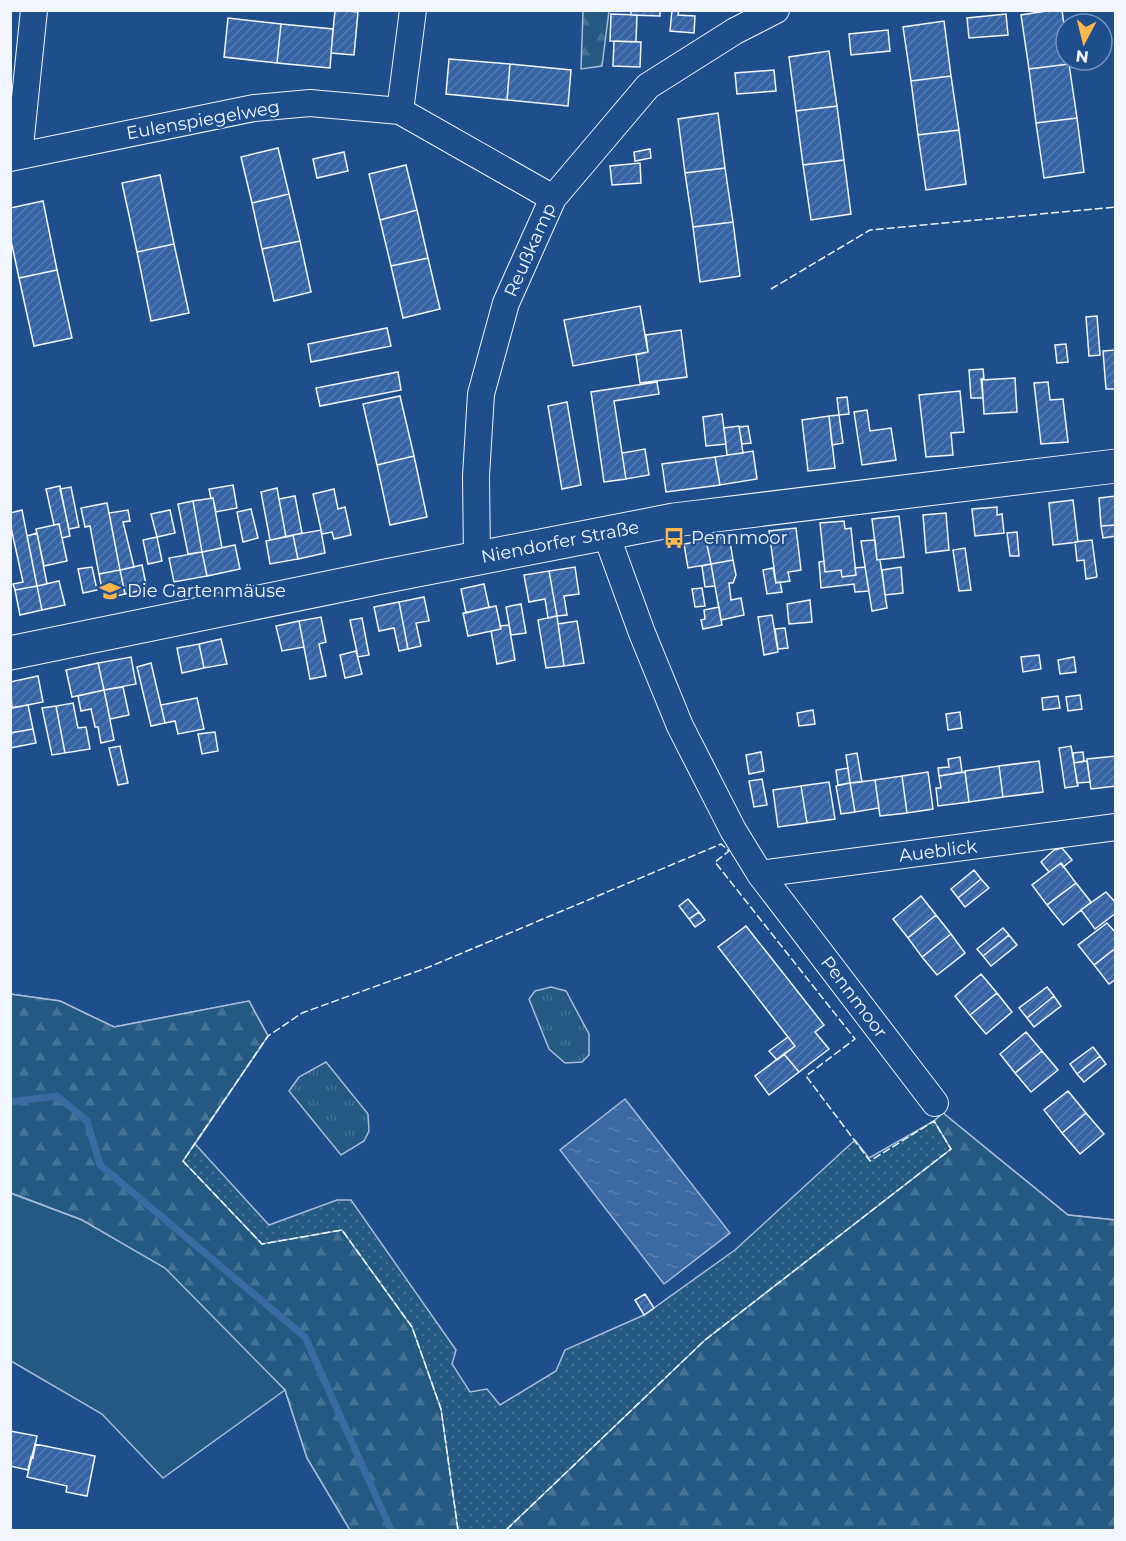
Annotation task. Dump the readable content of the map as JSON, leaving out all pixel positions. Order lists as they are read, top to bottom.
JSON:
{
  "streets": {
    "main road": ["Niendorfer Straße"],
    "street": [
      "Eulenspiegelweg",
      "Reußkamp",
      "Aueblick",
      "Pennmoor"
    ]
  },
  "crossings": [
    ["Eulenspiegelweg", "Reußkamp"],
    ["Reußkamp", "Niendorfer Straße"],
    ["Niendorfer Straße", "Pennmoor"],
    ["Aueblick", "Pennmoor"]
  ],
  "places": {
    "bus stop": ["Pennmoor"],
    "school or university": ["Die Gartenmäuse"]
  },
  "north": "bottom"
}
